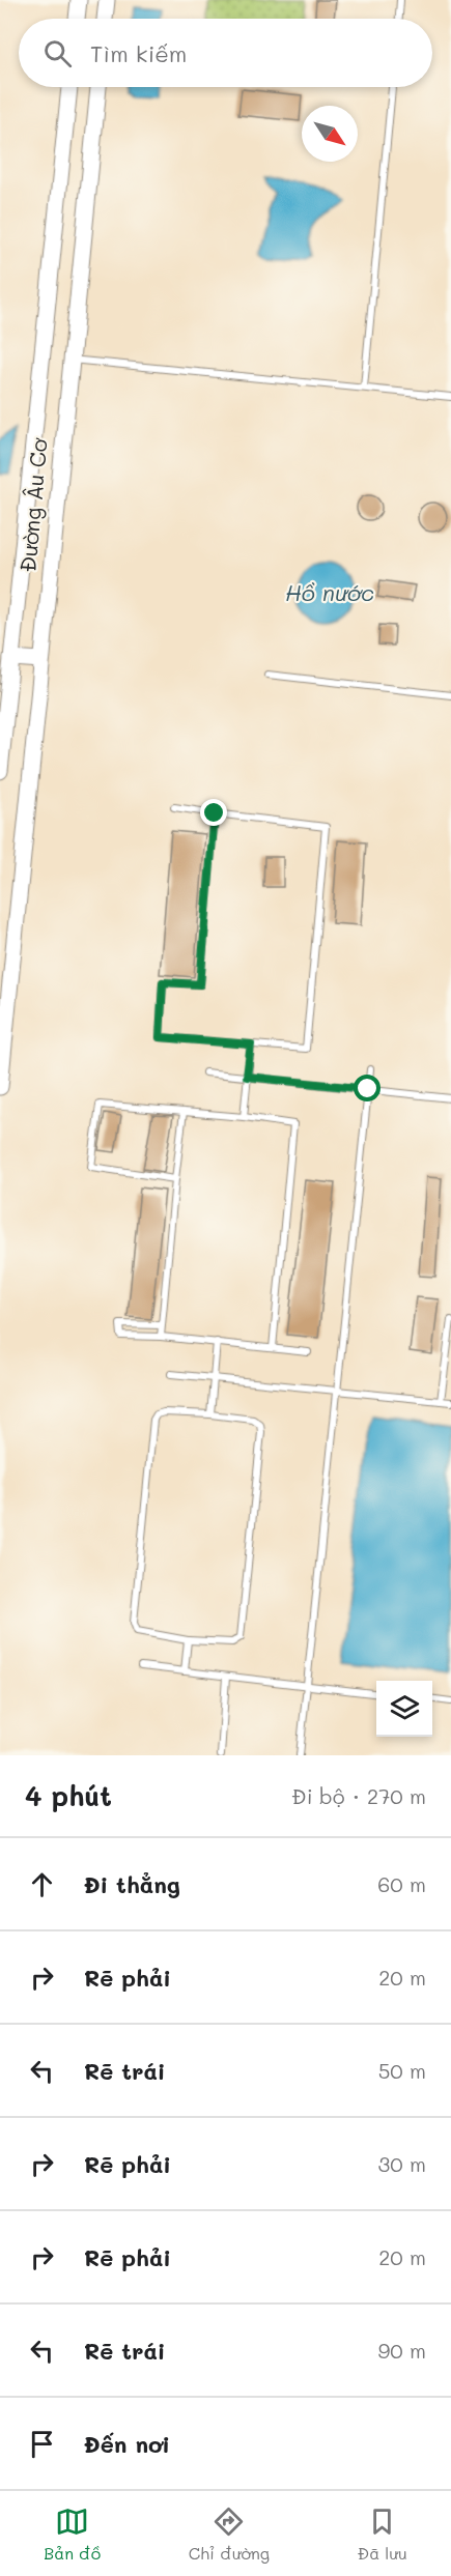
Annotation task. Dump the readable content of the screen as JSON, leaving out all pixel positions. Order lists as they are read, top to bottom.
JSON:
{
  "streets": {
    "street": ["Đường Âu Cơ"]
  },
  "water": ["Hồ nước"],
  "north": "bottom right",
  "page": {
    "search": "Tìm kiếm",
    "heading": ["4 phút", "Đi bộ · 270 m"],
    "list": [
      ["Đi thẳng", "60 m"],
      ["Rẽ phải", "20 m"],
      ["Rẽ trái", "50 m"],
      ["Rẽ phải", "30 m"],
      ["Rẽ phải", "20 m"],
      ["Rẽ trái", "90 m"],
      "Đến nơi"
    ],
    "nav": ["Bản đồ", "Chỉ đường", "Đã lưu"]
  }
}
